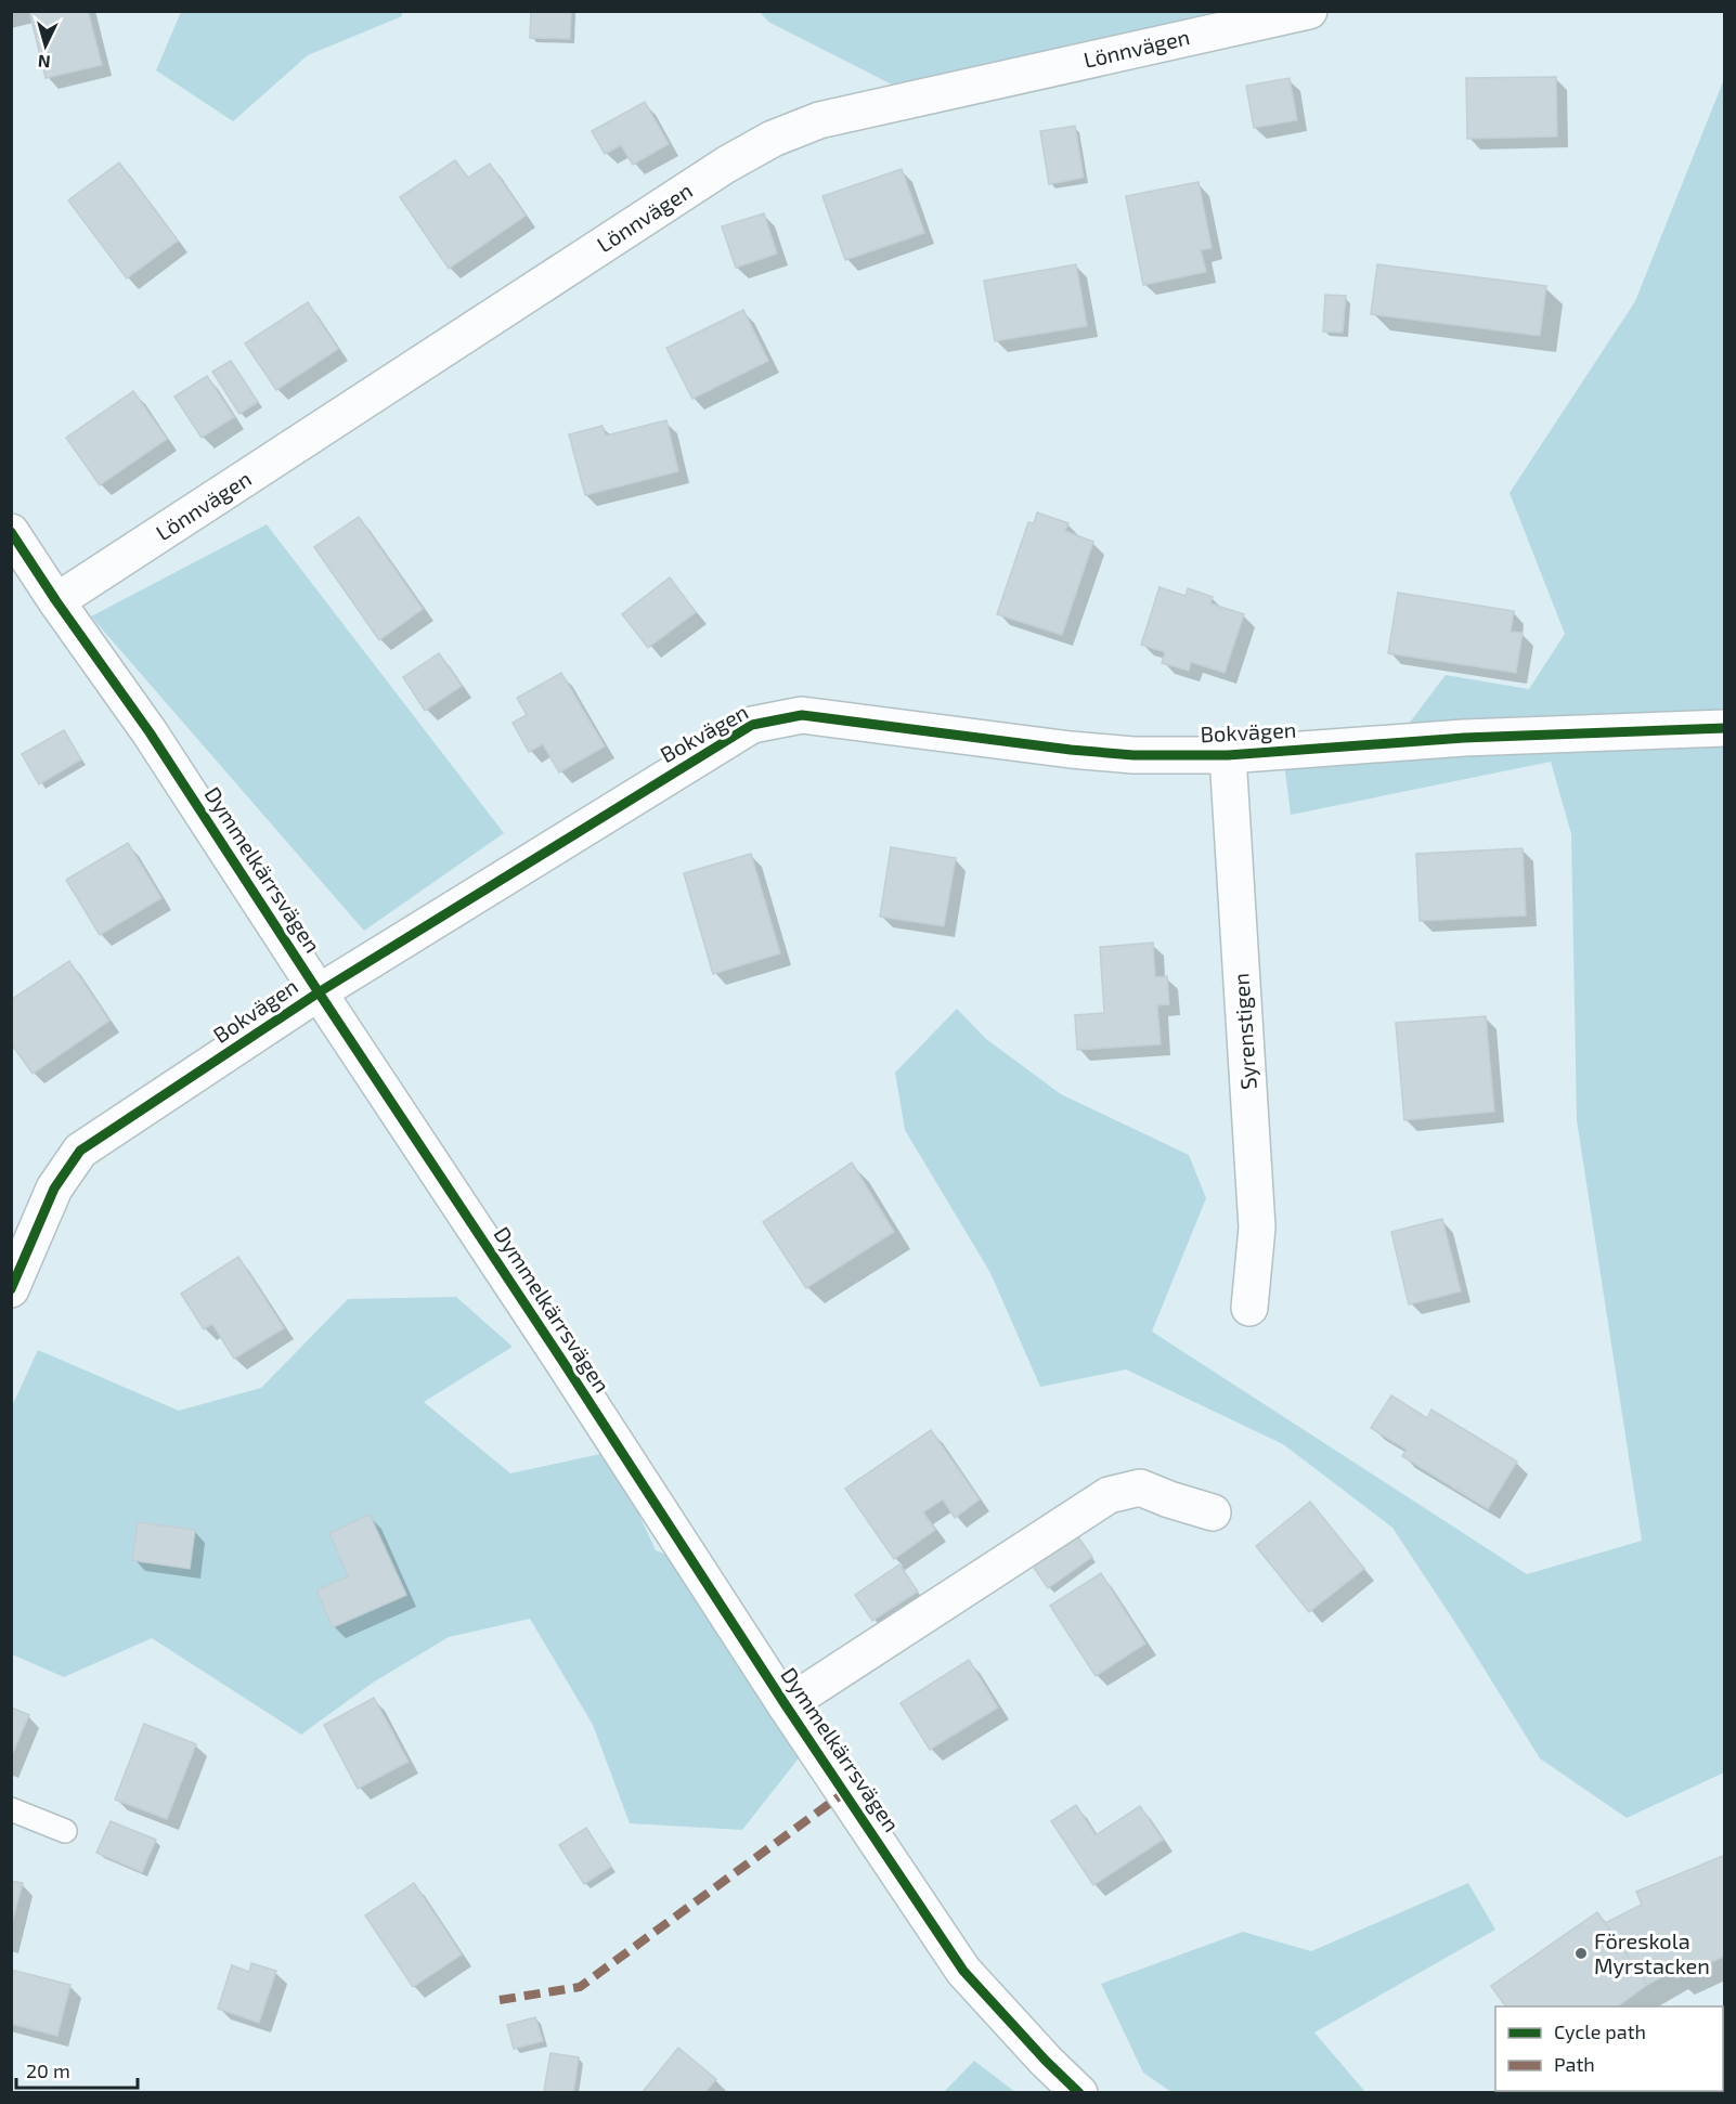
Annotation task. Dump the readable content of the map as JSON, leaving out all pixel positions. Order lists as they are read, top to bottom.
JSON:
{
  "streets": {
    "street": [
      "Lönnvägen",
      "Bokvägen",
      "Dymmelkärrsvägen",
      "Syrenstigen"
    ]
  },
  "crossings": [
    ["Lönnvägen", "Dymmelkärrsvägen"],
    ["Bokvägen", "Dymmelkärrsvägen"],
    ["Bokvägen", "Syrenstigen"]
  ],
  "places": ["Föreskola Myrstacken"],
  "legend": ["Cycle path", "Path"],
  "scale_bar": "20 m",
  "north": "bottom"
}
